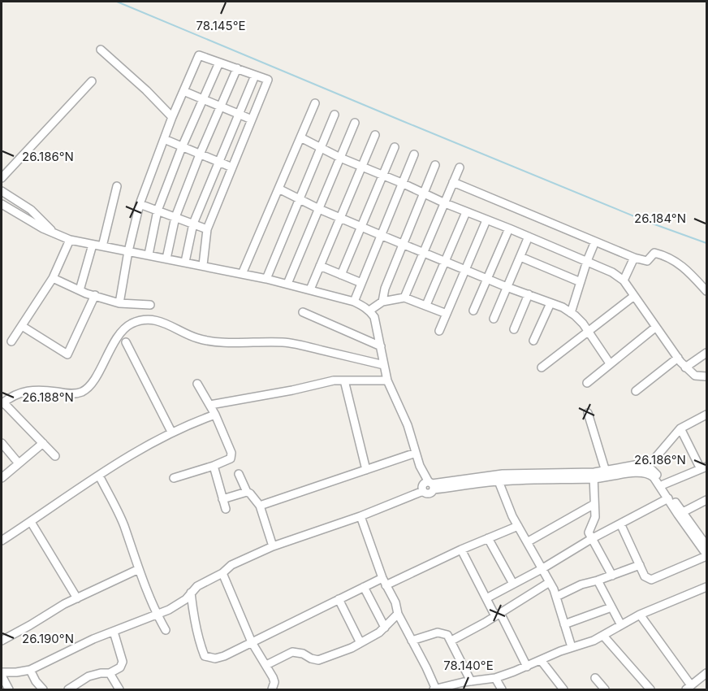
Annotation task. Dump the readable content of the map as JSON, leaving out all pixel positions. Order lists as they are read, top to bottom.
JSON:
{
  "coordinates": [
    "78.145°E",
    "26.186°N",
    "26.184°N",
    "26.188°N",
    "26.190°N",
    "78.140°E"
  ]
}
